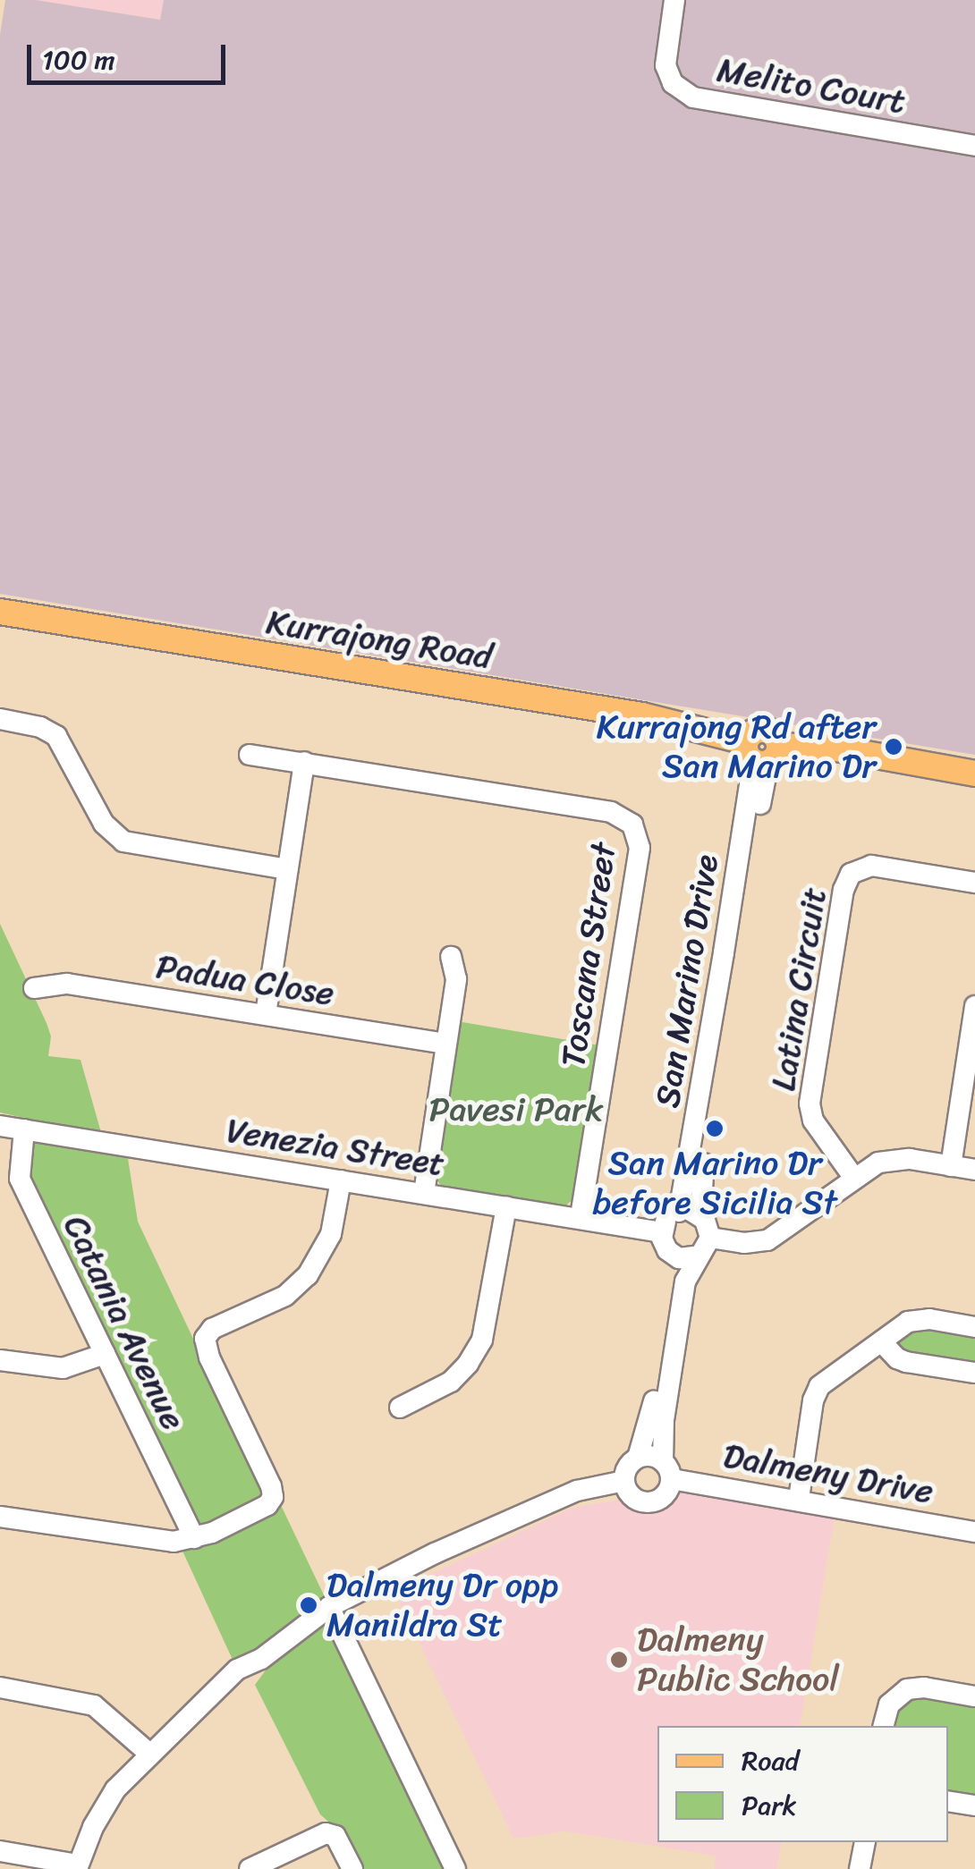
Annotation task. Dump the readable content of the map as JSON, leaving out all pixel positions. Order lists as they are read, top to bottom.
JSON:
{
  "streets": {
    "main road": ["Kurrajong Road"],
    "street": [
      "Melito Court",
      "Toscana Street",
      "Padua Close",
      "San Marino Drive",
      "Latina Circuit",
      "Venezia Street",
      "Catania Avenue",
      "Dalmeny Drive"
    ]
  },
  "crossings": [
    ["Kurrajong Road", "San Marino Drive"],
    ["Toscana Street", "Venezia Street"],
    ["San Marino Drive", "Venezia Street"],
    ["Venezia Street", "Catania Avenue"]
  ],
  "parks": ["Pavesi Park"],
  "places": [
    "Kurrajong Rd after San Marino Dr",
    "San Marino Dr before Sicilia St",
    "Dalmeny Dr opp Manildra St",
    "Dalmeny Public School"
  ],
  "legend": ["Road", "Park"],
  "scale_bar": "100 m"
}
